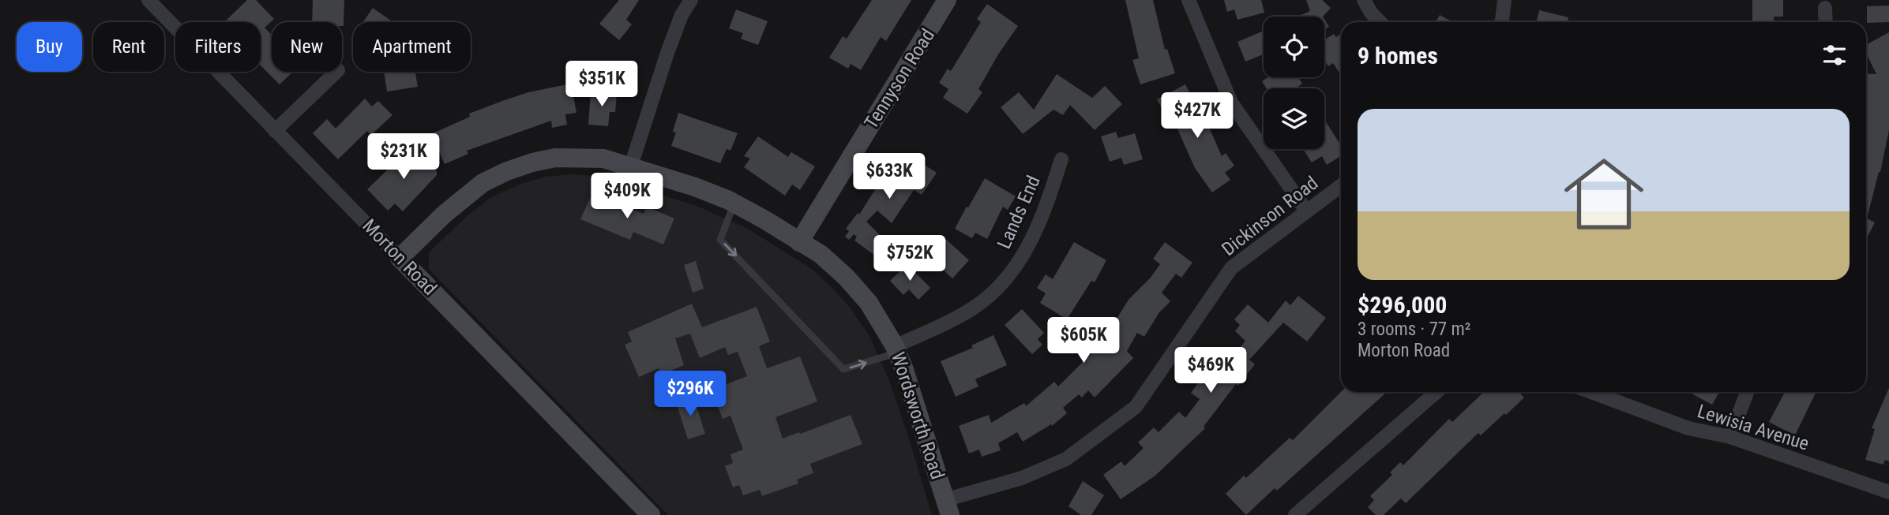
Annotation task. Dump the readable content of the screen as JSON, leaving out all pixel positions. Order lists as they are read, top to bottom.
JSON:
{
  "streets": {
    "street": [
      "Tennyson Road",
      "Lands End",
      "Dickinson Road",
      "Morton Road",
      "Wordsworth Road",
      "Lewisia Avenue"
    ]
  },
  "crossings": [
    ["Tennyson Road", "Wordsworth Road"],
    ["Lands End", "Wordsworth Road"],
    ["Dickinson Road", "Wordsworth Road"],
    ["Morton Road", "Wordsworth Road"]
  ],
  "page": {
    "chip": [
      "Buy",
      "Rent",
      "Filters",
      "New",
      "Apartment"
    ],
    "heading": "9 homes",
    "price": [
      "$351K",
      "$427K",
      "$231K",
      "$633K",
      "$409K",
      "$752K",
      "$605K",
      "$469K",
      "$296K"
    ],
    "list": [
      {
        "name": "$296,000",
        "note": "3 rooms · 77 m² · Morton Road"
      }
    ]
  }
}
